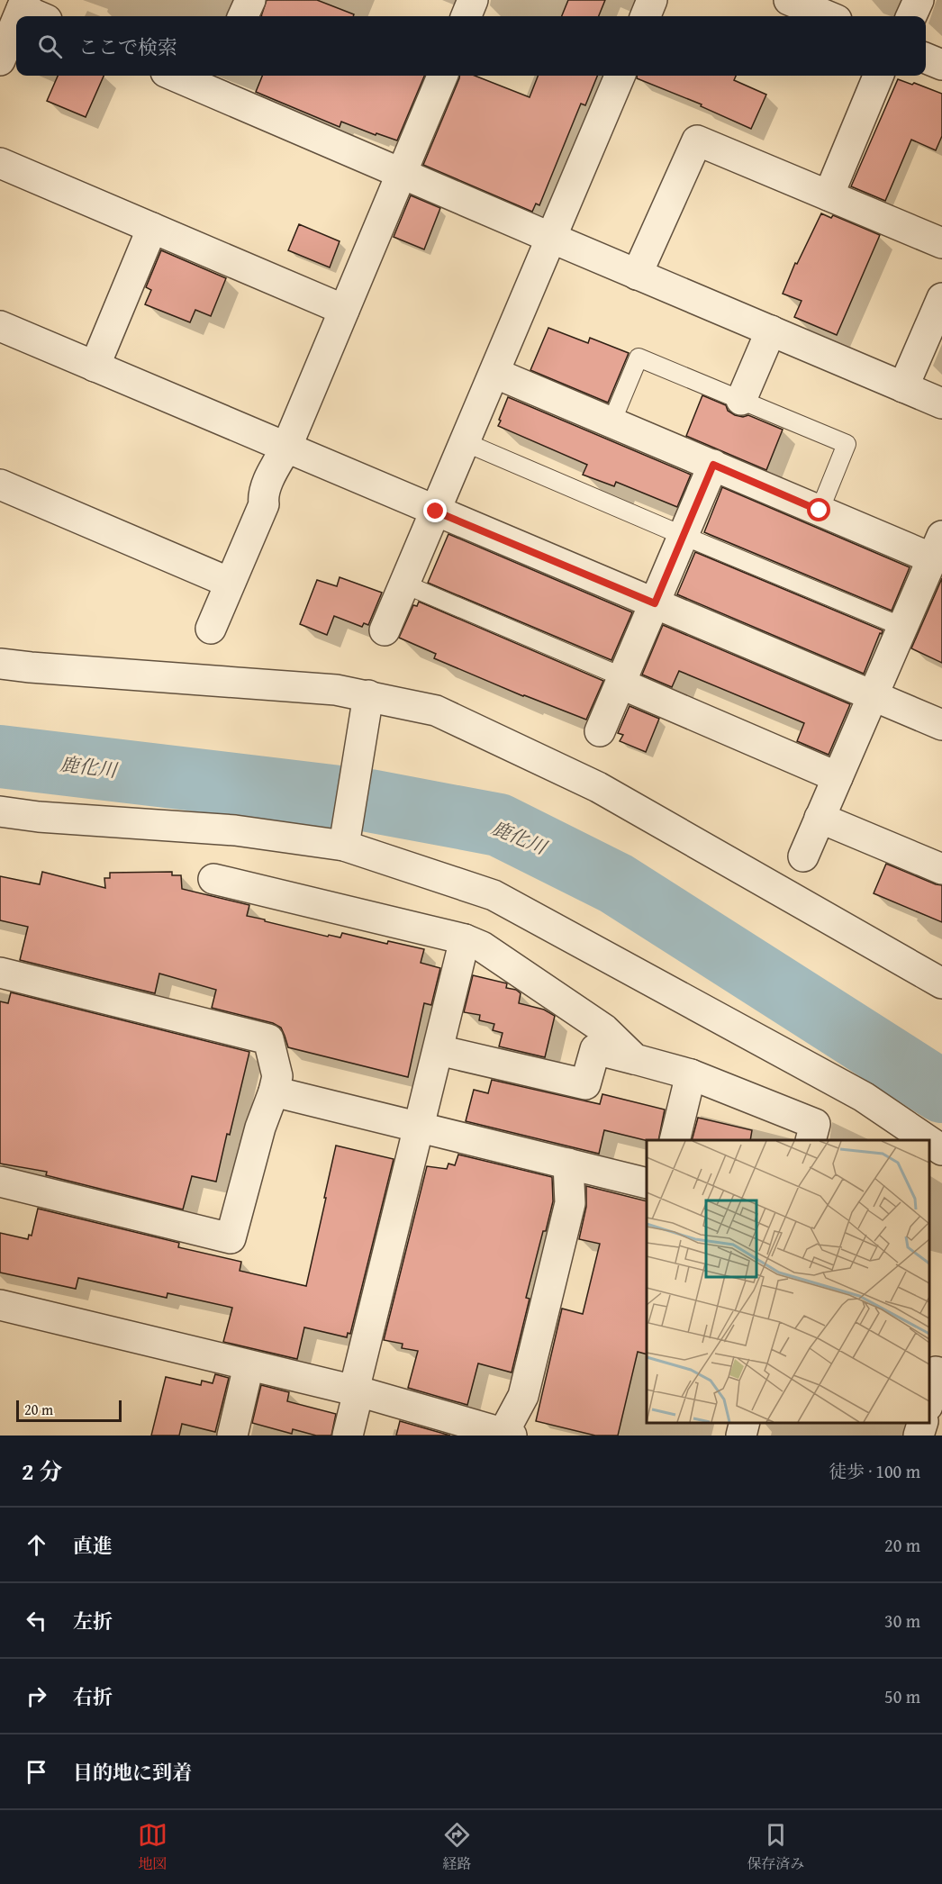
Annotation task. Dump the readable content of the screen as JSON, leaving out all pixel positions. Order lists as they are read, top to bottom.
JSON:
{
  "water": ["鹿化川"],
  "scale_bar": "20 m",
  "page": {
    "search": "ここで検索",
    "scale": "20 m",
    "heading": ["2 分", "徒歩 · 100 m"],
    "list": [
      ["直進", "20 m"],
      ["左折", "30 m"],
      ["右折", "50 m"],
      "目的地に到着"
    ],
    "nav": ["地図", "経路", "保存済み"]
  }
}
